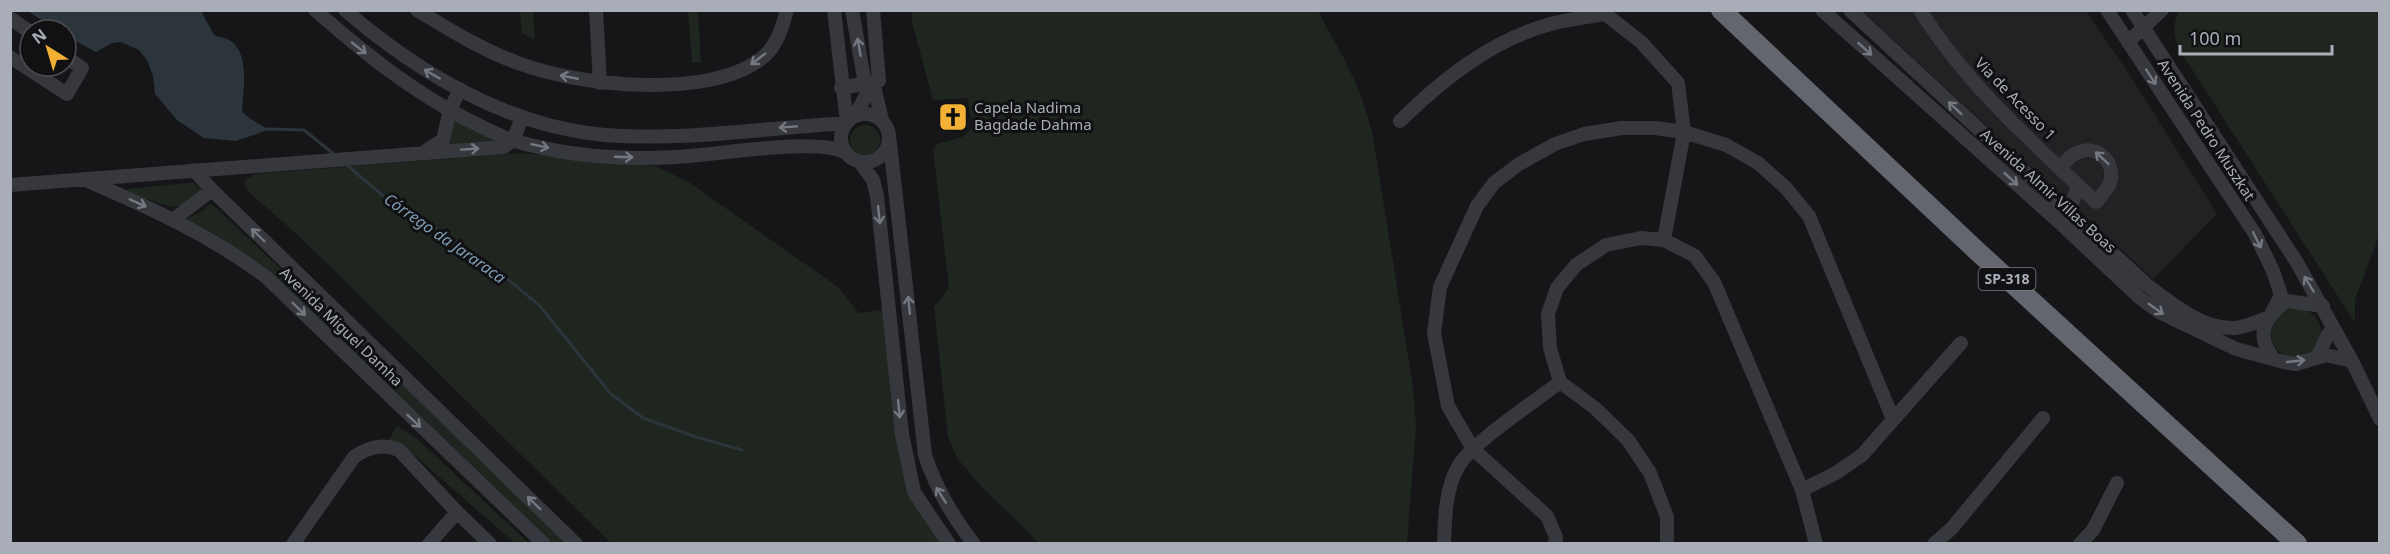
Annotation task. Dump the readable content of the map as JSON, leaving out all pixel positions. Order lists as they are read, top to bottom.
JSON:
{
  "streets": {
    "highway": ["SP-318"],
    "street": [
      "Via de Acesso 1",
      "Avenida Pedro Muszkat",
      "Avenida Almir Villas Boas",
      "Avenida Miguel Damha"
    ]
  },
  "crossings": [
    ["Avenida Pedro Muszkat", "Avenida Almir Villas Boas"]
  ],
  "water": ["Córrego da Jararaca"],
  "places": {
    "church": ["Capela Nadima Bagdade Dahma"]
  },
  "scale_bar": "100 m",
  "north": "top left"
}
